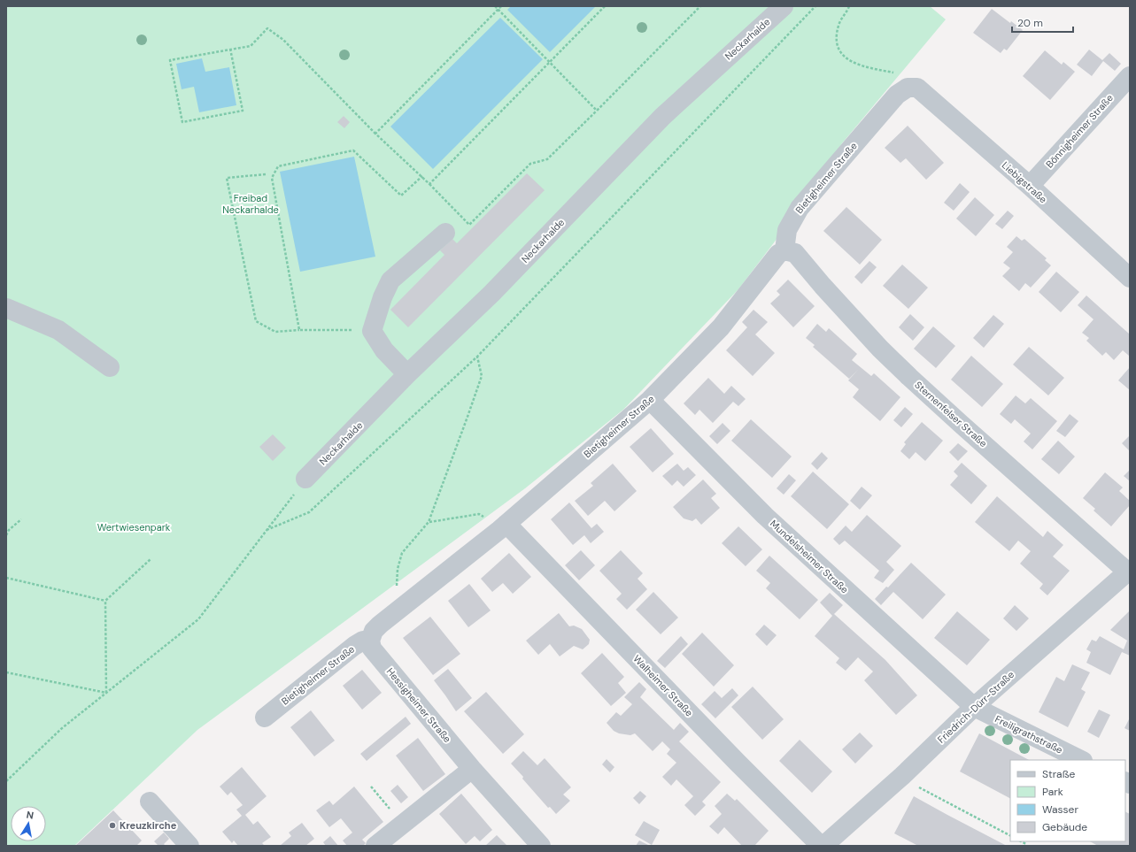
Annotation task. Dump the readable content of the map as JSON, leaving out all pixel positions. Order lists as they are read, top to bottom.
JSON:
{
  "streets": {
    "street": [
      "Neckarhalde",
      "Bönnigheimer Straße",
      "Bietigheimer Straße",
      "Liebigstraße",
      "Sternenfelser Straße",
      "Mundelsheimer Straße",
      "Walheimer Straße",
      "Hessigheimer Straße",
      "Friedrich-Dürr-Straße",
      "Freiligrathstraße"
    ]
  },
  "crossings": [
    ["Bönnigheimer Straße", "Liebigstraße"],
    ["Bietigheimer Straße", "Liebigstraße"],
    ["Bietigheimer Straße", "Sternenfelser Straße"],
    ["Bietigheimer Straße", "Mundelsheimer Straße"],
    ["Bietigheimer Straße", "Walheimer Straße"],
    ["Bietigheimer Straße", "Hessigheimer Straße"],
    ["Sternenfelser Straße", "Friedrich-Dürr-Straße"],
    ["Mundelsheimer Straße", "Friedrich-Dürr-Straße"],
    ["Mundelsheimer Straße", "Freiligrathstraße"],
    ["Walheimer Straße", "Friedrich-Dürr-Straße"],
    ["Friedrich-Dürr-Straße", "Freiligrathstraße"]
  ],
  "parks": ["Freibad Neckarhalde", "Wertwiesenpark"],
  "places": ["Kreuzkirche"],
  "legend": [
    "Straße",
    "Park",
    "Wasser",
    "Gebäude"
  ],
  "scale_bar": "20 m",
  "north": "top"
}
